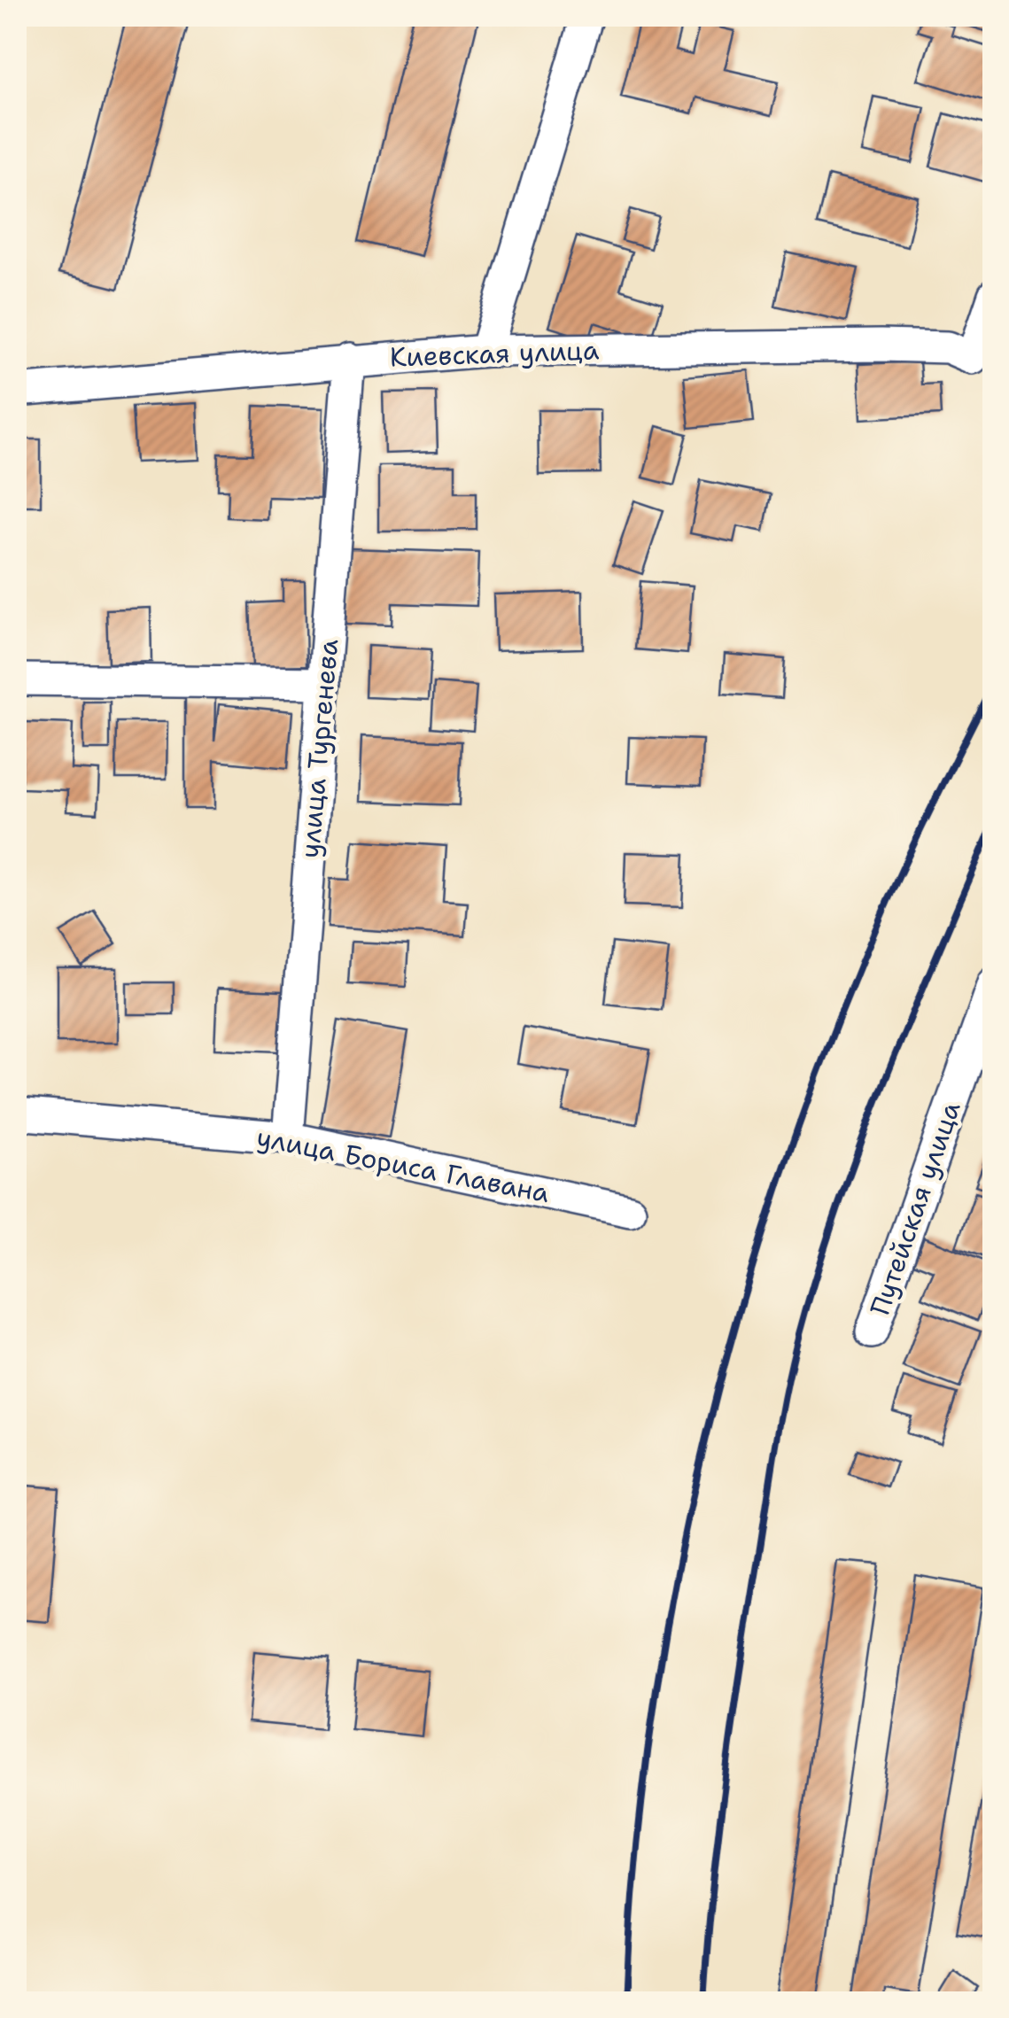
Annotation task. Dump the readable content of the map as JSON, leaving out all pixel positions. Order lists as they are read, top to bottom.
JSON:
{
  "streets": {
    "street": [
      "Киевская улица",
      "улица Тургенева",
      "улица Бориса Главана",
      "Путейская улица"
    ]
  },
  "crossings": [
    ["Киевская улица", "улица Тургенева"],
    ["улица Тургенева", "улица Бориса Главана"]
  ]
}
